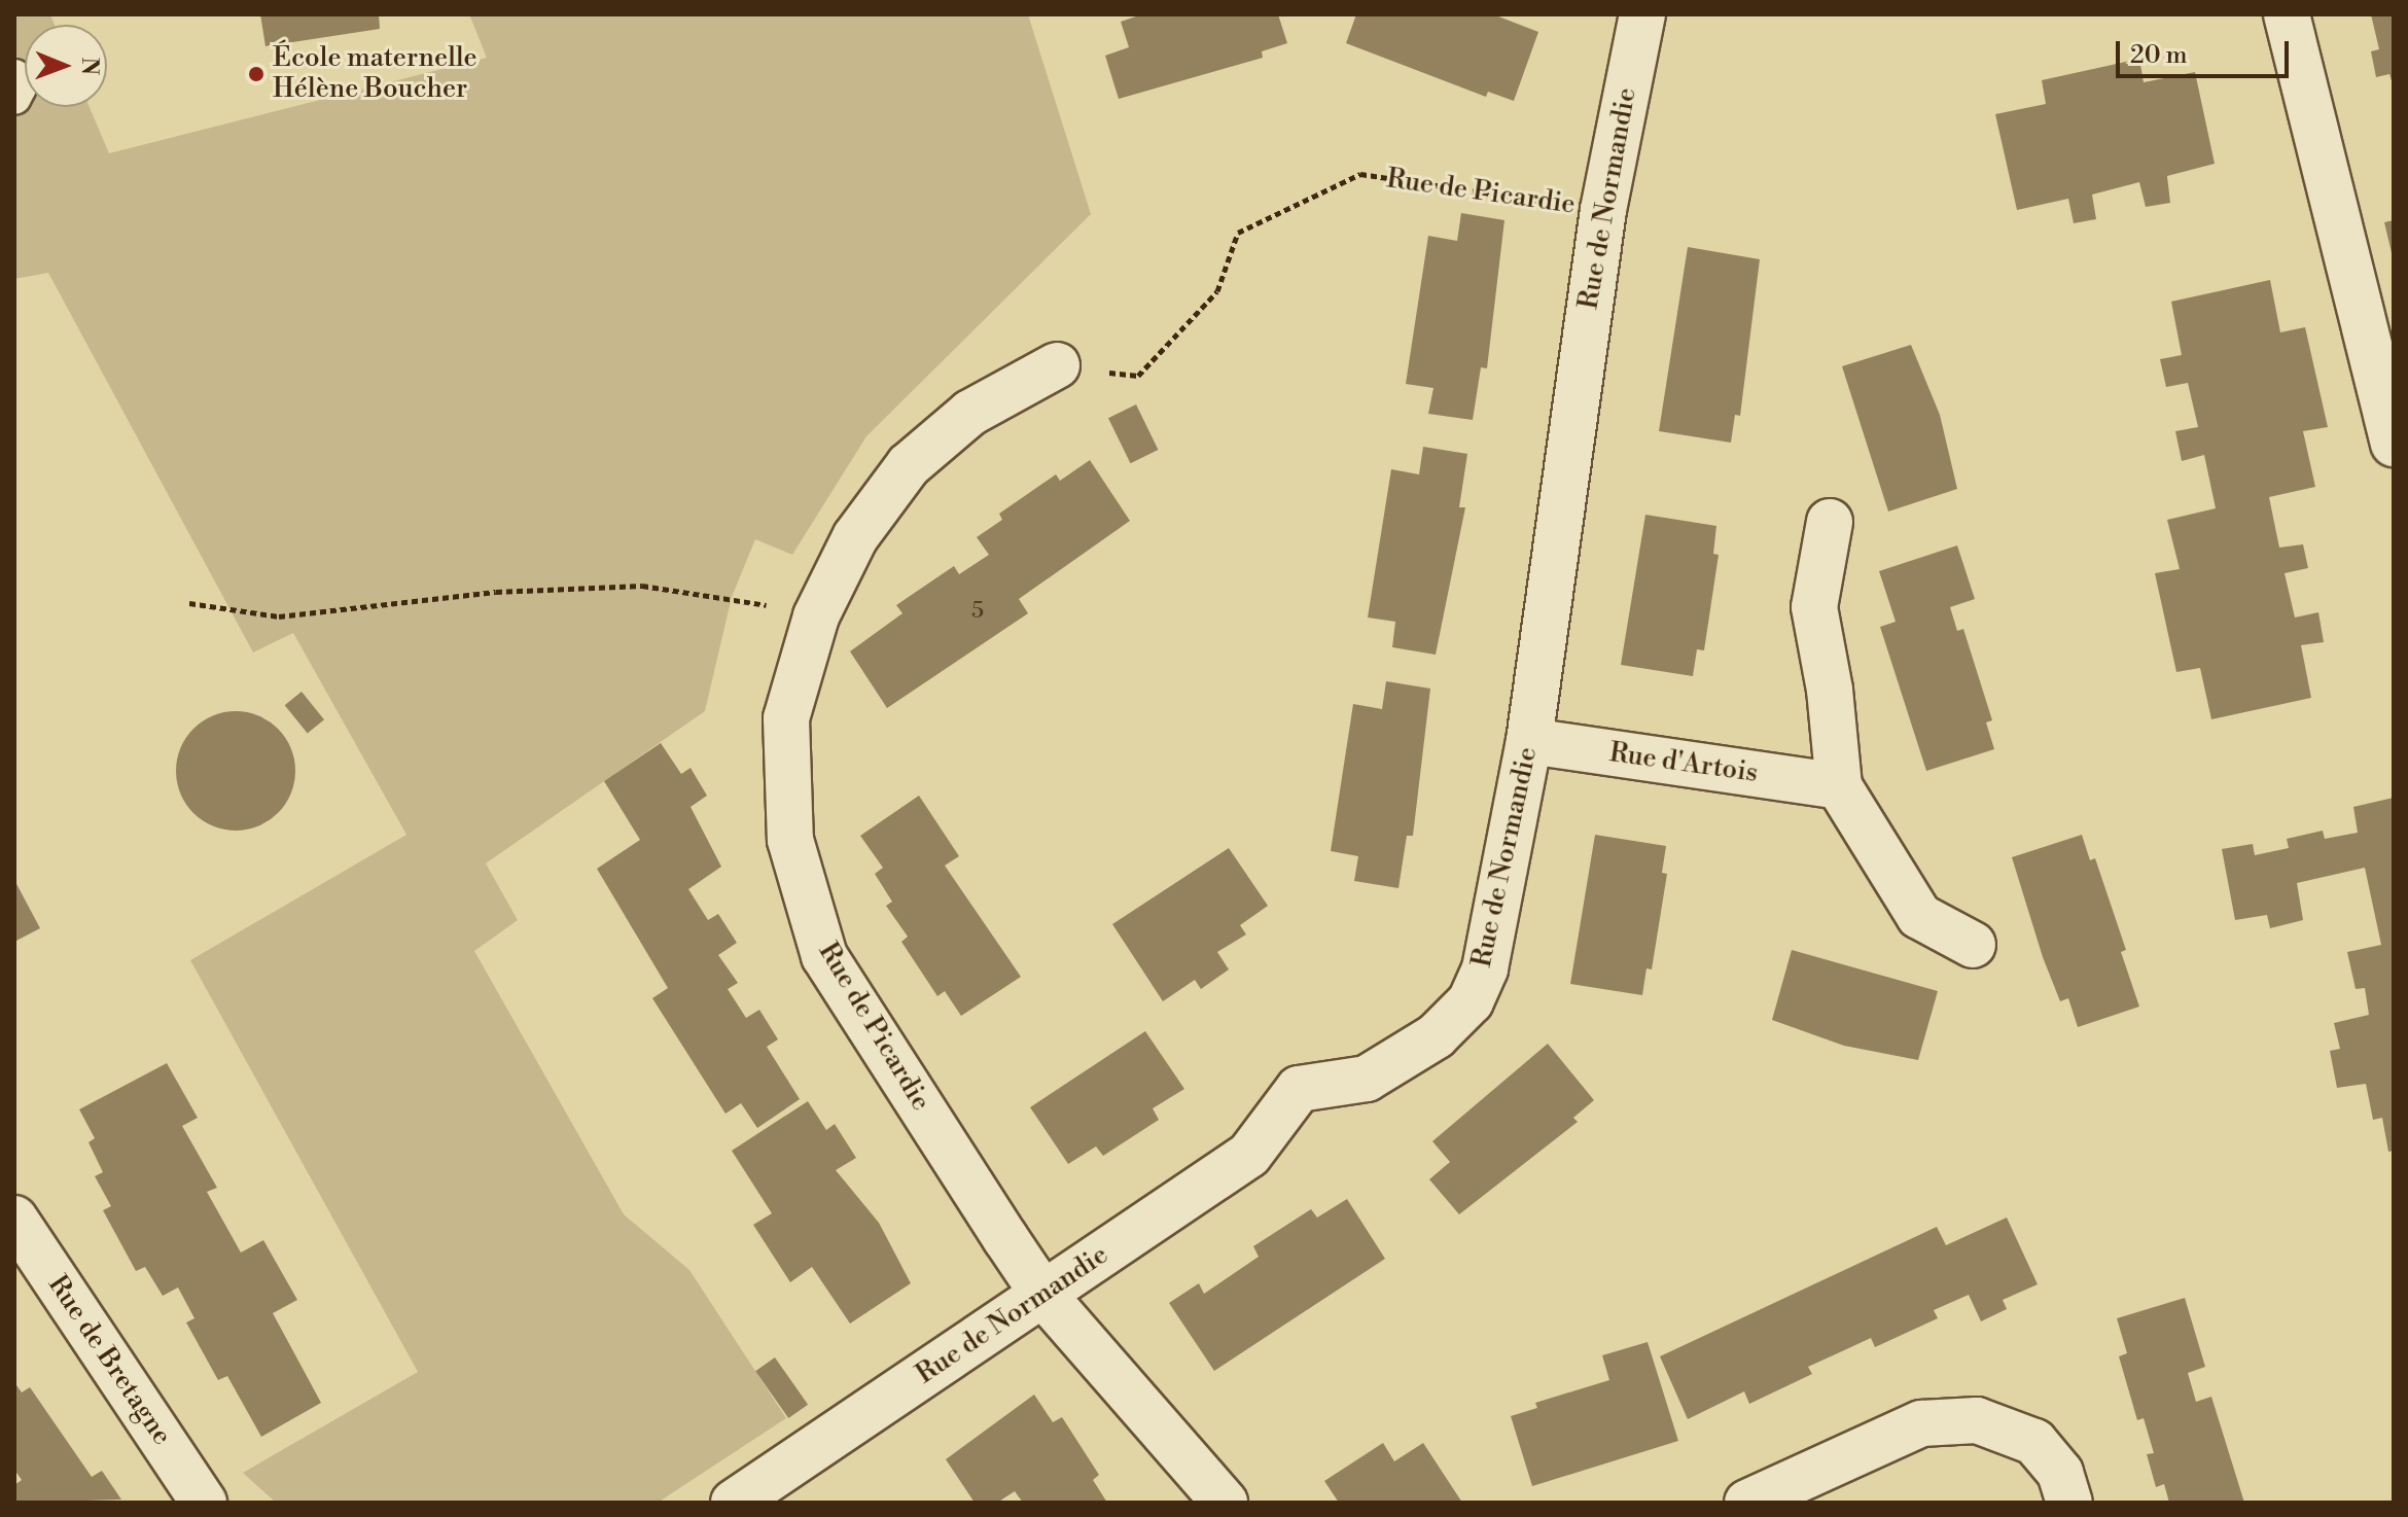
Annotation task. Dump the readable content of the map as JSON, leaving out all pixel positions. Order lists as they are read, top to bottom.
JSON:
{
  "streets": {
    "street": [
      "Rue de Picardie",
      "Rue de Normandie",
      "Rue d'Artois",
      "Rue de Bretagne"
    ]
  },
  "crossings": [
    ["Rue de Picardie", "Rue de Normandie"],
    ["Rue de Normandie", "Rue d'Artois"]
  ],
  "places": ["École maternelle Hélène Boucher"],
  "house_numbers": ["5"],
  "scale_bar": "20 m",
  "north": "right"
}
